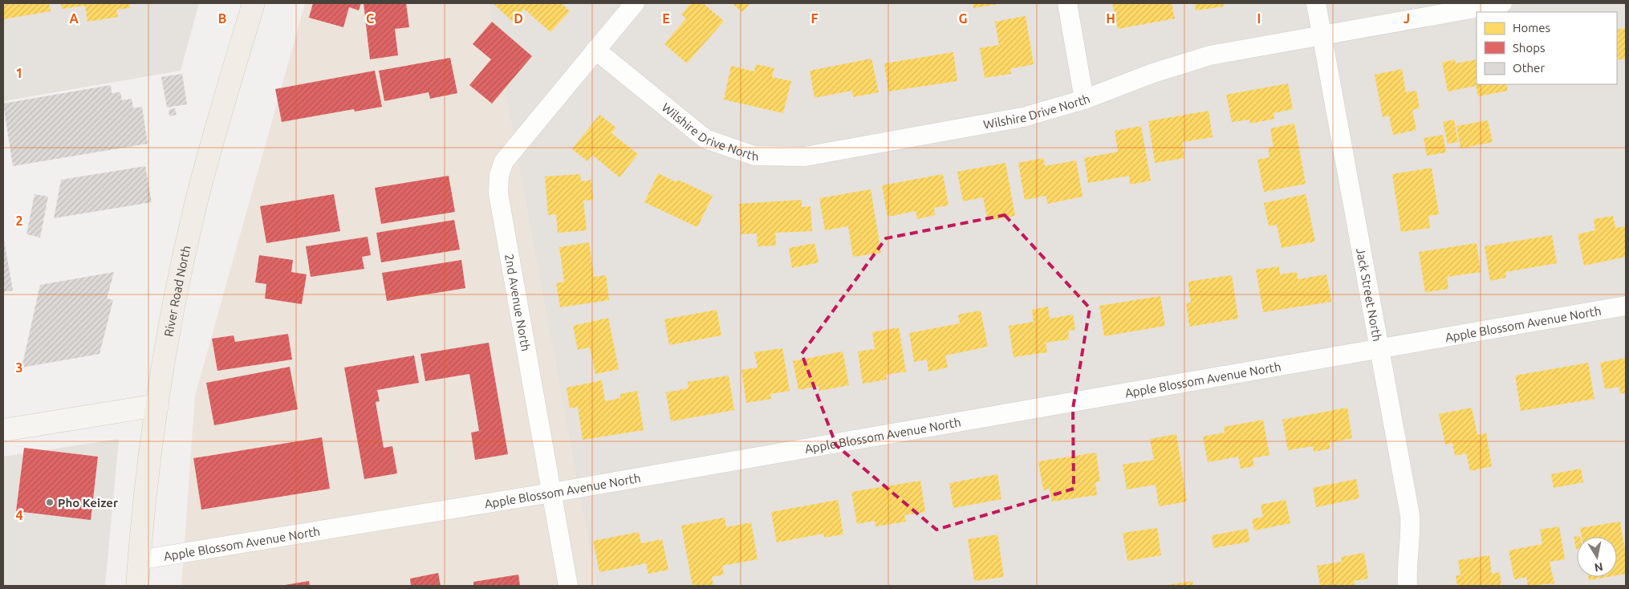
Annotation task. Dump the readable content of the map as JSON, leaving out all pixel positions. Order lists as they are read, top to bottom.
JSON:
{
  "streets": {
    "main road": ["River Road North"],
    "street": [
      "Wilshire Drive North",
      "Jack Street North",
      "2nd Avenue North",
      "Apple Blossom Avenue North"
    ]
  },
  "crossings": [
    ["Wilshire Drive North", "Jack Street North"],
    ["Wilshire Drive North", "2nd Avenue North"],
    ["River Road North", "Apple Blossom Avenue North"],
    ["Jack Street North", "Apple Blossom Avenue North"],
    ["2nd Avenue North", "Apple Blossom Avenue North"]
  ],
  "places": ["Pho Keizer"],
  "legend": ["Homes", "Shops", "Other"],
  "north": "bottom",
  "grid": {
    "columns": [
      "A",
      "B",
      "C",
      "D",
      "E",
      "F",
      "G",
      "H",
      "I",
      "J"
    ],
    "rows": [
      "1",
      "2",
      "3",
      "4"
    ]
  }
}
